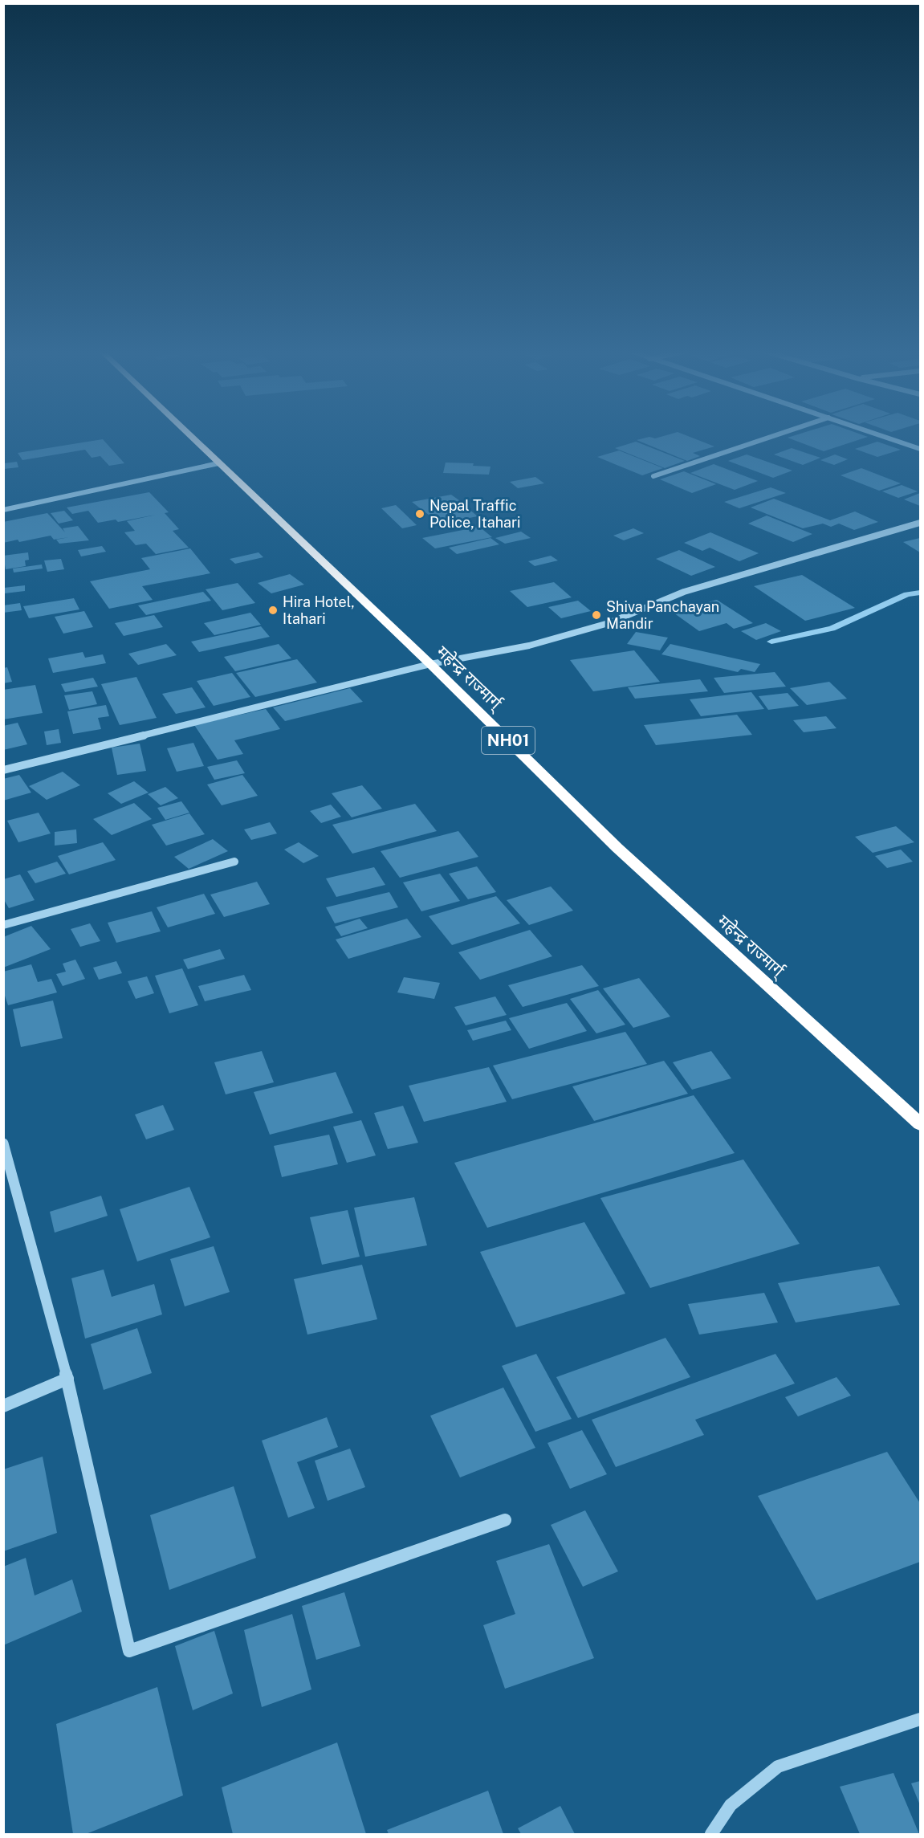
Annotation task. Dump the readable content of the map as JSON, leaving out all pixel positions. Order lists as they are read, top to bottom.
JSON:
{
  "streets": {
    "highway": ["महेन्द्र राज्मार्ग्", "NH01"]
  },
  "places": ["Nepal Traffic Police, Itahari", "Hira Hotel, Itahari", "Shiva Panchayan Mandir"]
}
